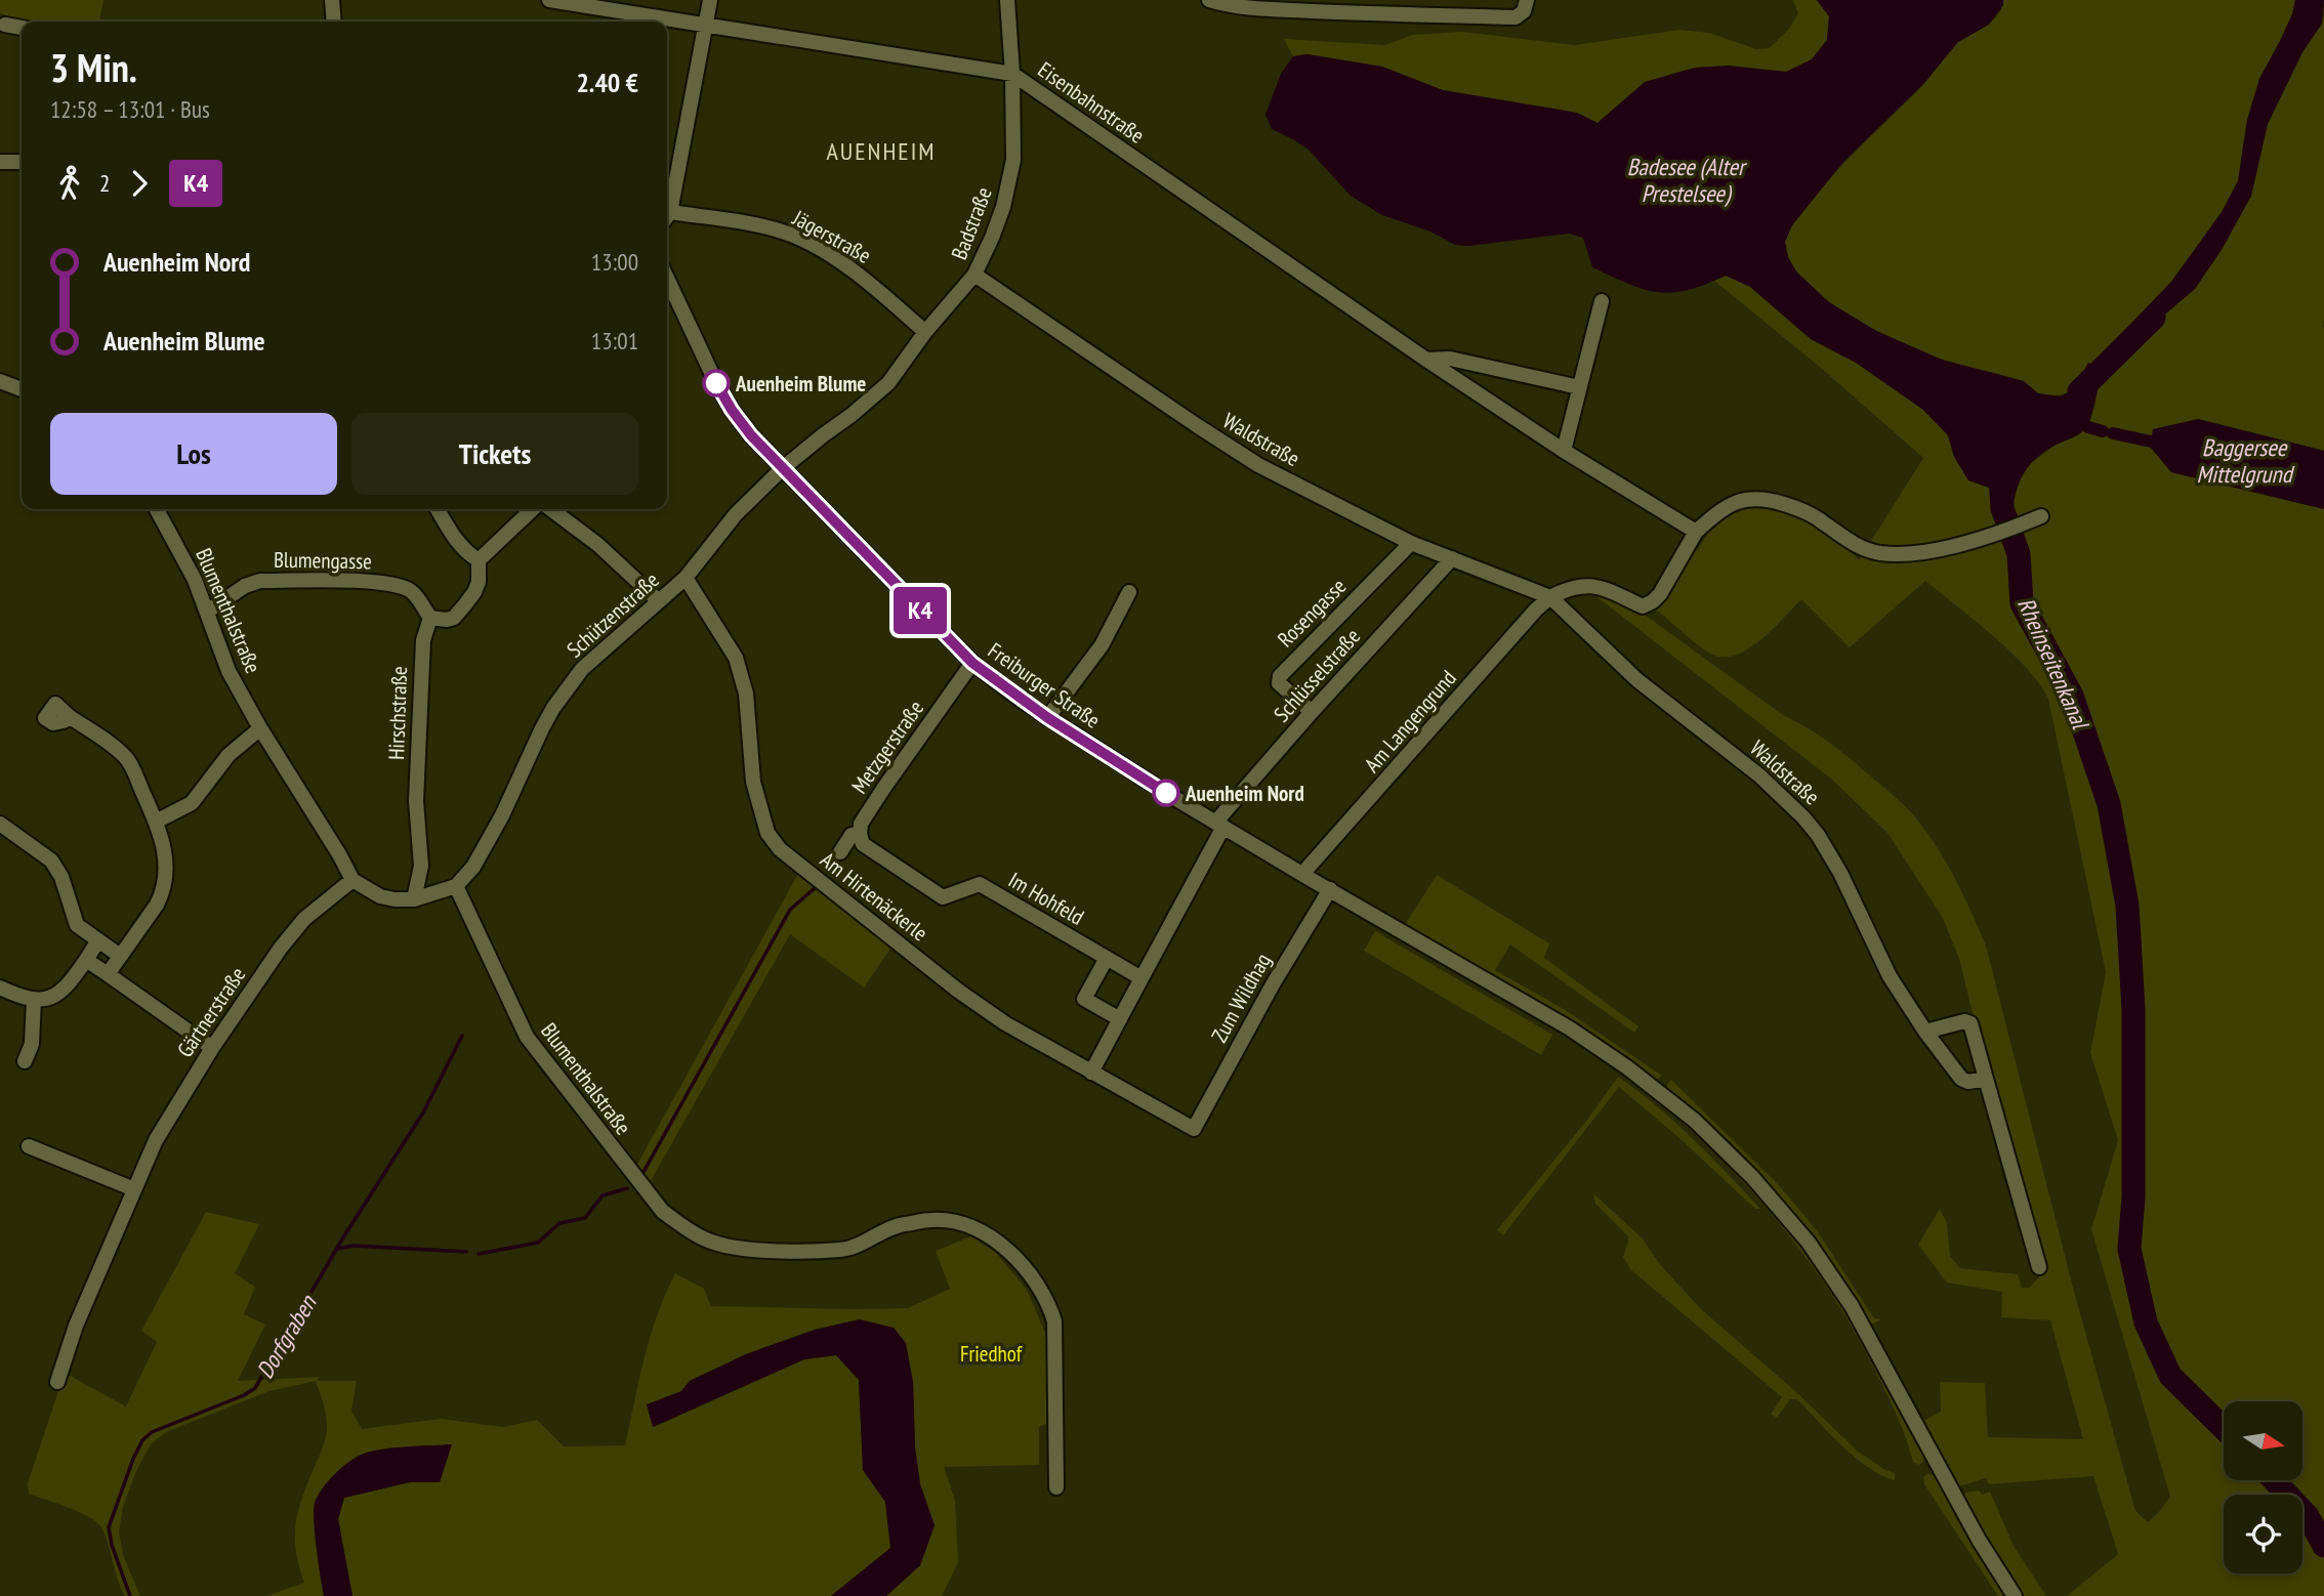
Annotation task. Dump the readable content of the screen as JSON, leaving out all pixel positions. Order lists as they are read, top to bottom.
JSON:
{
  "streets": {
    "street": [
      "Eisenbahnstraße",
      "Badstraße",
      "Jägerstraße",
      "Waldstraße",
      "Blumengasse",
      "Blumenthalstraße",
      "Rosengasse",
      "Schützenstraße",
      "Schlüsselstraße",
      "Freiburger Straße",
      "Hirschstraße",
      "Am Langengrund",
      "Metzgerstraße",
      "Am Hirtenäckerle",
      "Im Hohfeld",
      "Zum Wildhag",
      "Gärtnerstraße"
    ]
  },
  "crossings": [
    ["Eisenbahnstraße", "Badstraße"],
    ["Badstraße", "Jägerstraße"],
    ["Badstraße", "Waldstraße"],
    ["Badstraße", "Schützenstraße"],
    ["Badstraße", "Freiburger Straße"],
    ["Waldstraße", "Rosengasse"],
    ["Waldstraße", "Schlüsselstraße"],
    ["Waldstraße", "Am Langengrund"],
    ["Blumengasse", "Blumenthalstraße"],
    ["Blumengasse", "Hirschstraße"],
    ["Blumenthalstraße", "Schützenstraße"],
    ["Blumenthalstraße", "Gärtnerstraße"],
    ["Rosengasse", "Schlüsselstraße"],
    ["Schützenstraße", "Freiburger Straße"],
    ["Schützenstraße", "Am Hirtenäckerle"],
    ["Schlüsselstraße", "Freiburger Straße"],
    ["Freiburger Straße", "Am Langengrund"],
    ["Freiburger Straße", "Metzgerstraße"],
    ["Freiburger Straße", "Zum Wildhag"],
    ["Metzgerstraße", "Im Hohfeld"],
    ["Am Hirtenäckerle", "Zum Wildhag"]
  ],
  "districts": ["AUENHEIM"],
  "water": [
    "Badesee (Alter Prestelsee)",
    "Baggersee Mittelgrund",
    "Rheinseitenkanal",
    "Dorfgraben"
  ],
  "parks": ["Friedhof"],
  "places": ["Auenheim Blume", "Auenheim Nord"],
  "lines": ["bus line K4"],
  "north": "right",
  "page": {
    "on_map": "K4",
    "heading": ["3 Min.", "12:58 – 13:01 · Bus", "2.40 €"],
    "legs": ["2", "K4"],
    "list": [
      {
        "name": "Auenheim Nord",
        "value": "13:00"
      },
      {
        "name": "Auenheim Blume",
        "value": "13:01"
      }
    ],
    "buttons": ["Los", "Tickets"]
  }
}
